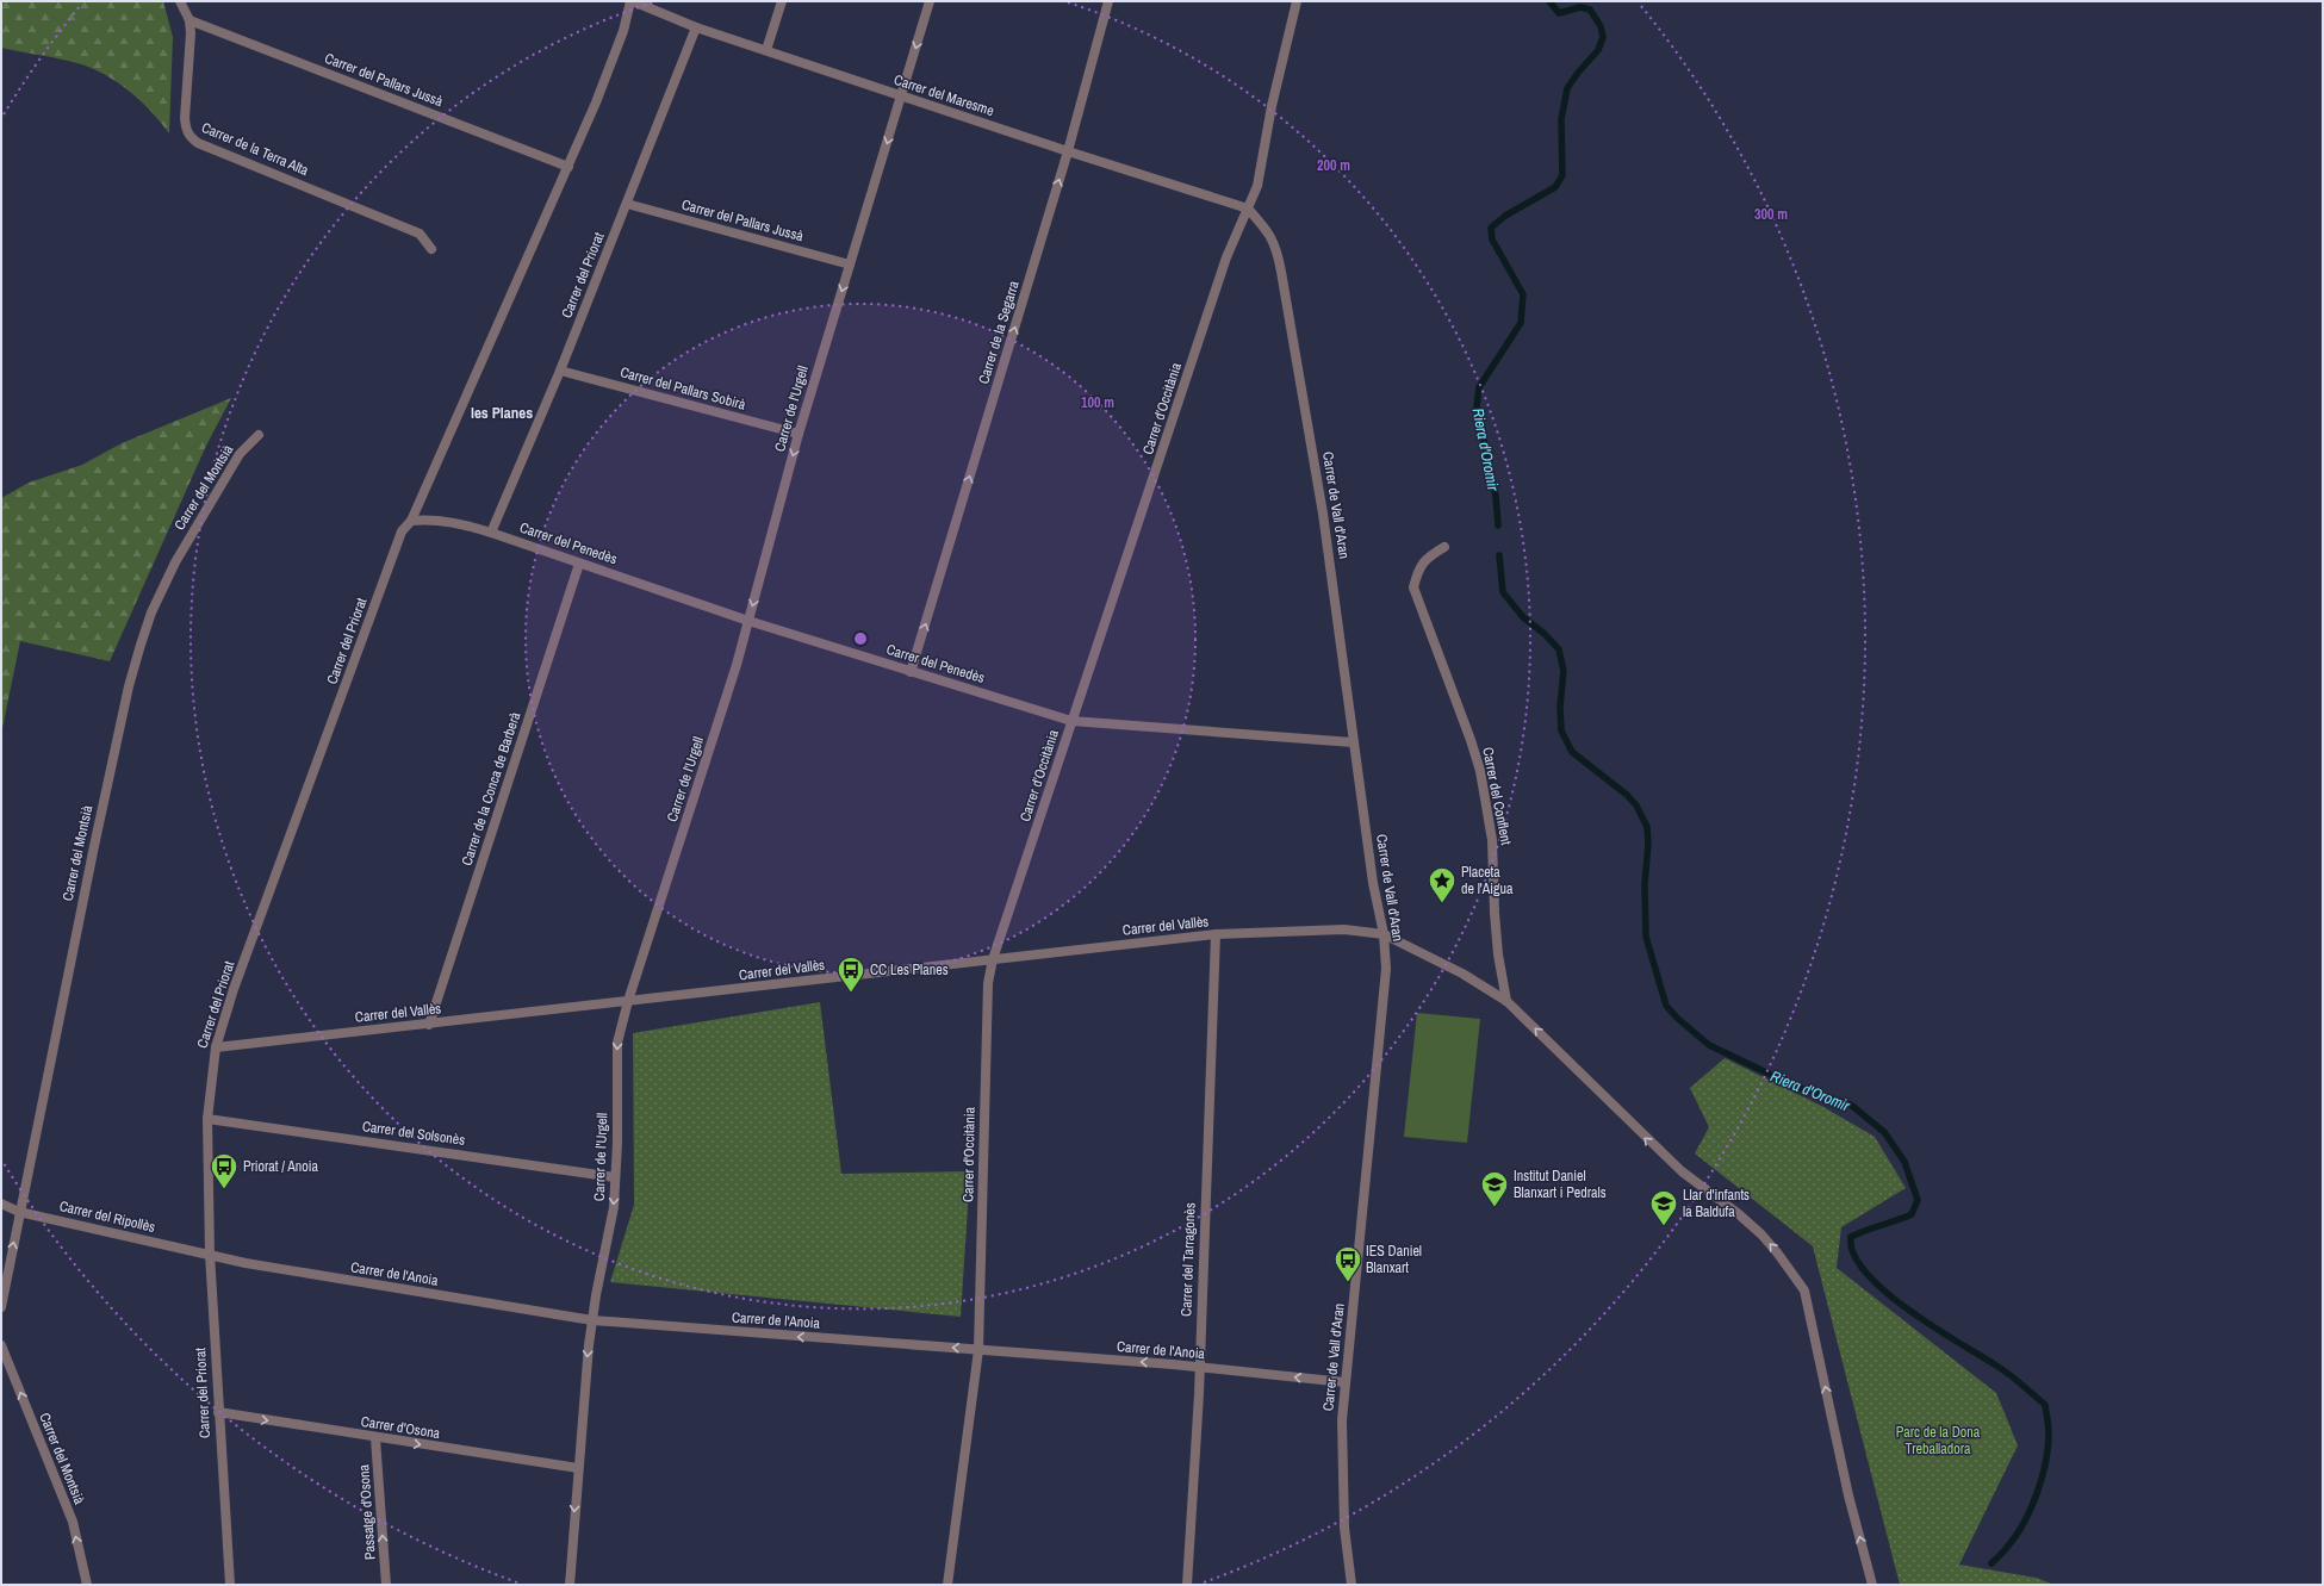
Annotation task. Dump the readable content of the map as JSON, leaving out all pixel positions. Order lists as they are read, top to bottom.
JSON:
{
  "streets": {
    "street": [
      "Carrer del Pallars Jussà",
      "Carrer del Maresme",
      "Carrer de la Terra Alta",
      "Carrer del Priorat",
      "Carrer de la Segarra",
      "Carrer del Pallars Sobirà",
      "Carrer de l'Urgell",
      "Carrer d'Occitània",
      "Carrer del Montsià",
      "Carrer de Vall d'Aran",
      "Carrer del Penedès",
      "Carrer de la Conca de Barberà",
      "Carrer del Conflent",
      "Carrer del Vallès",
      "Carrer del Solsonès",
      "Carrer del Ripollès",
      "Carrer del Tarragonès",
      "Carrer de l'Anoia",
      "Carrer d'Osona",
      "Passatge d'Osona"
    ]
  },
  "crossings": [
    ["Carrer del Pallars Jussà", "Carrer de la Terra Alta"],
    ["Carrer del Pallars Jussà", "Carrer del Priorat"],
    ["Carrer del Pallars Jussà", "Carrer de l'Urgell"],
    ["Carrer del Maresme", "Carrer del Priorat"],
    ["Carrer del Maresme", "Carrer de la Segarra"],
    ["Carrer del Maresme", "Carrer de l'Urgell"],
    ["Carrer del Maresme", "Carrer d'Occitània"],
    ["Carrer del Maresme", "Carrer de Vall d'Aran"],
    ["Carrer del Priorat", "Carrer del Pallars Sobirà"],
    ["Carrer del Priorat", "Carrer del Penedès"],
    ["Carrer del Priorat", "Carrer del Vallès"],
    ["Carrer del Priorat", "Carrer del Solsonès"],
    ["Carrer del Priorat", "Carrer del Ripollès"],
    ["Carrer del Priorat", "Carrer de l'Anoia"],
    ["Carrer del Priorat", "Carrer d'Osona"],
    ["Carrer de la Segarra", "Carrer del Penedès"],
    ["Carrer del Pallars Sobirà", "Carrer de l'Urgell"],
    ["Carrer de l'Urgell", "Carrer del Penedès"],
    ["Carrer de l'Urgell", "Carrer del Vallès"],
    ["Carrer de l'Urgell", "Carrer del Solsonès"],
    ["Carrer de l'Urgell", "Carrer de l'Anoia"],
    ["Carrer de l'Urgell", "Carrer d'Osona"],
    ["Carrer d'Occitània", "Carrer de Vall d'Aran"],
    ["Carrer d'Occitània", "Carrer del Penedès"],
    ["Carrer d'Occitània", "Carrer del Vallès"],
    ["Carrer d'Occitània", "Carrer de l'Anoia"],
    ["Carrer del Montsià", "Carrer del Ripollès"],
    ["Carrer de Vall d'Aran", "Carrer del Penedès"],
    ["Carrer de Vall d'Aran", "Carrer del Vallès"],
    ["Carrer de Vall d'Aran", "Carrer de l'Anoia"],
    ["Carrer del Penedès", "Carrer de la Conca de Barberà"],
    ["Carrer de la Conca de Barberà", "Carrer del Vallès"],
    ["Carrer del Conflent", "Carrer del Vallès"],
    ["Carrer del Vallès", "Carrer del Tarragonès"],
    ["Carrer del Ripollès", "Carrer de l'Anoia"],
    ["Carrer del Tarragonès", "Carrer de l'Anoia"],
    ["Carrer d'Osona", "Passatge d'Osona"]
  ],
  "one_way": [
    "Carrer de la Segarra",
    "Carrer de l'Urgell",
    "Carrer de l'Anoia",
    "Carrer d'Osona",
    "Passatge d'Osona"
  ],
  "districts": ["les Planes"],
  "water": ["Riera d'Oromir"],
  "parks": ["Parc de la Dona Treballadora"],
  "places": {
    "place": ["Placeta de l'Aigua"],
    "bus stop": ["CC Les Planes", "Priorat / Anoia", "IES Daniel Blanxart"],
    "school or university": ["Institut Daniel Blanxart i Pedrals", "Llar d'infants la Baldufa"]
  },
  "rings": ["200 m", "300 m", "100 m"]
}
